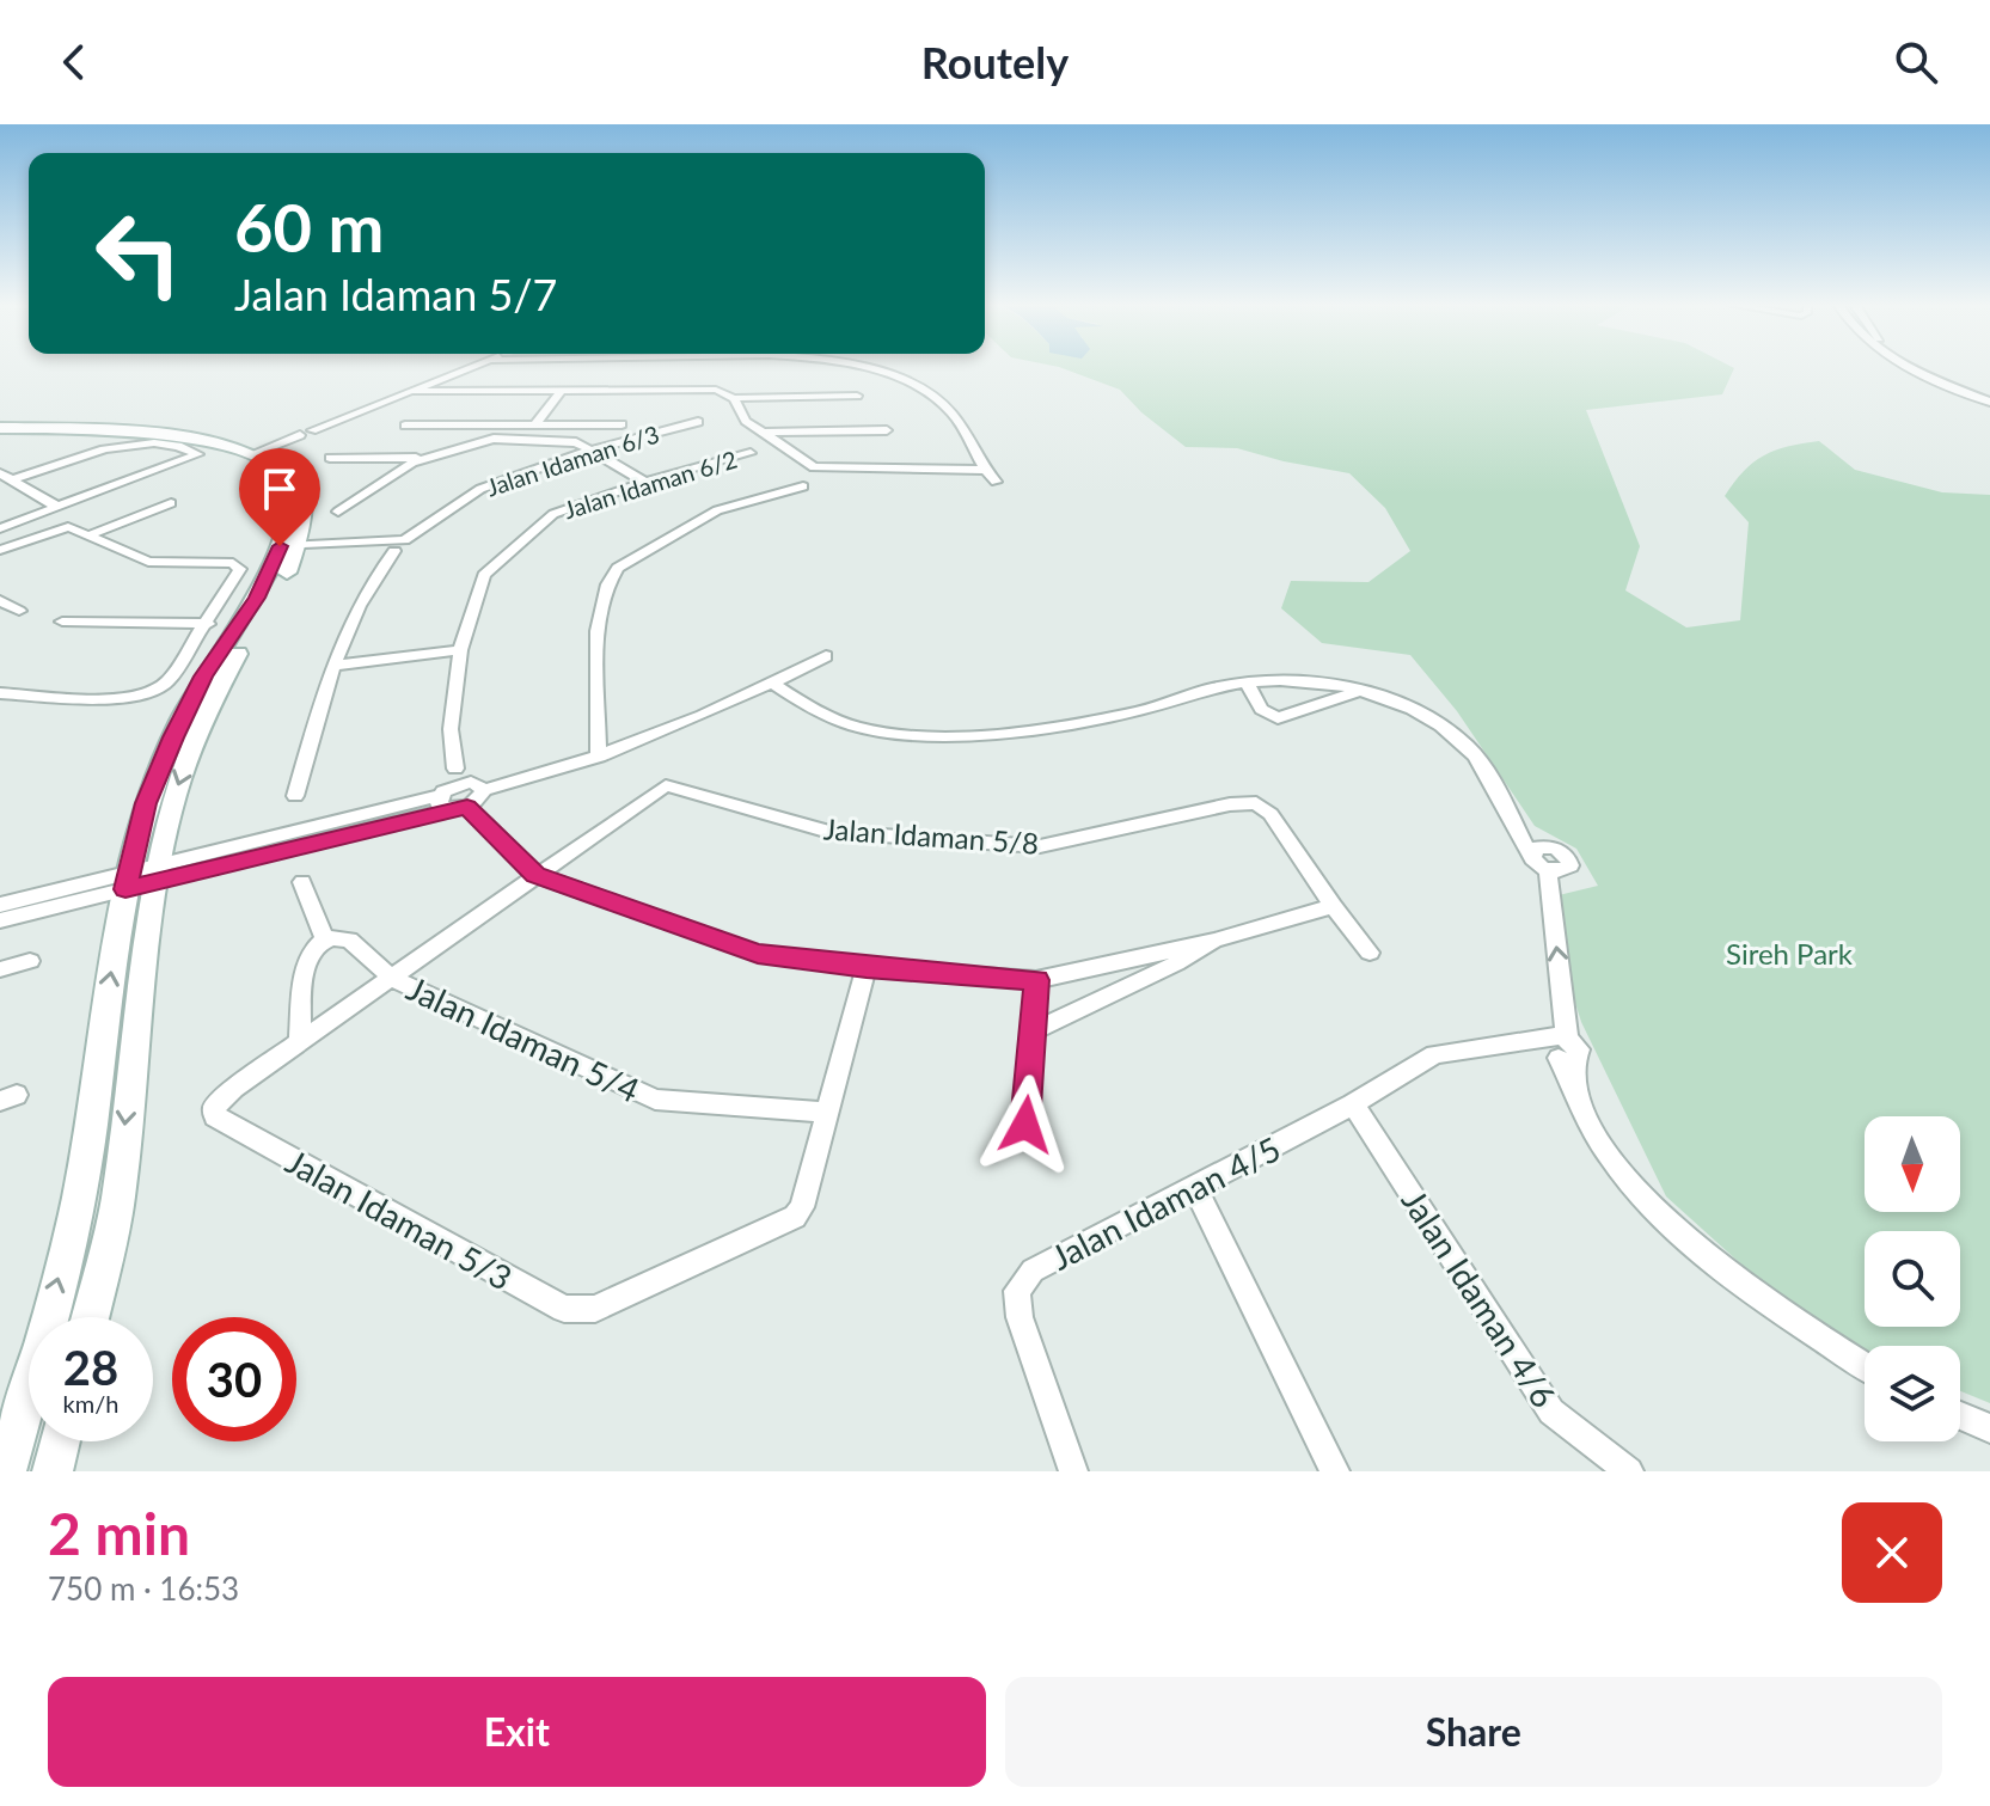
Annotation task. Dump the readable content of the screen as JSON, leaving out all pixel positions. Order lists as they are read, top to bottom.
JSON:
{
  "streets": {
    "street": [
      "Jalan Idaman 6/3",
      "Jalan Idaman 6/2",
      "Jalan Idaman 5/8",
      "Jalan Idaman 5/4",
      "Jalan Idaman 4/5",
      "Jalan Idaman 5/3",
      "Jalan Idaman 4/6"
    ]
  },
  "crossings": [
    ["Jalan Idaman 5/4", "Jalan Idaman 5/3"],
    ["Jalan Idaman 4/5", "Jalan Idaman 4/6"]
  ],
  "parks": ["Sireh Park"],
  "north": "bottom",
  "page": {
    "header": "Routely",
    "turn": ["60 m", "Jalan Idaman 5/7"],
    "speed": "28 km/h",
    "limit": "30",
    "heading": ["2 min", "750 m · 16:53"],
    "buttons": ["Exit", "Share"]
  }
}
